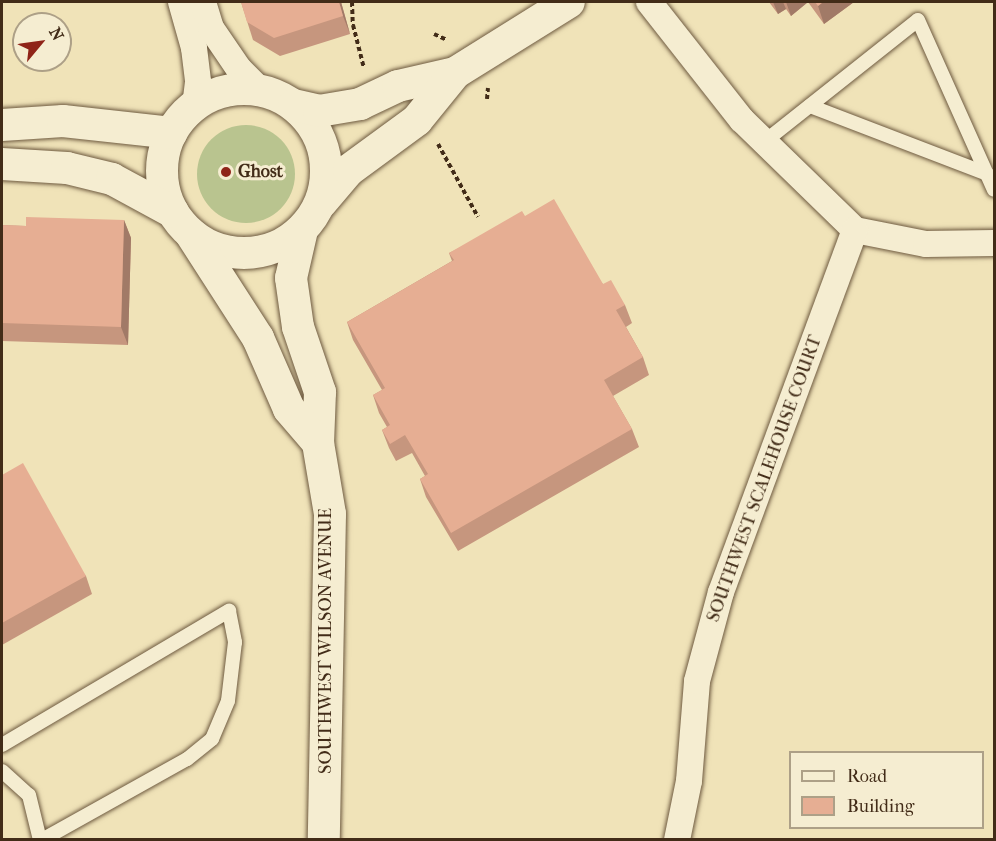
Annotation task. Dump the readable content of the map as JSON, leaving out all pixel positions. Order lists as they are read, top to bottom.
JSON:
{
  "streets": {
    "street": ["SOUTHWEST SCALEHOUSE COURT", "SOUTHWEST WILSON AVENUE"]
  },
  "places": ["Ghost"],
  "legend": ["Road", "Building"],
  "north": "top right"
}
